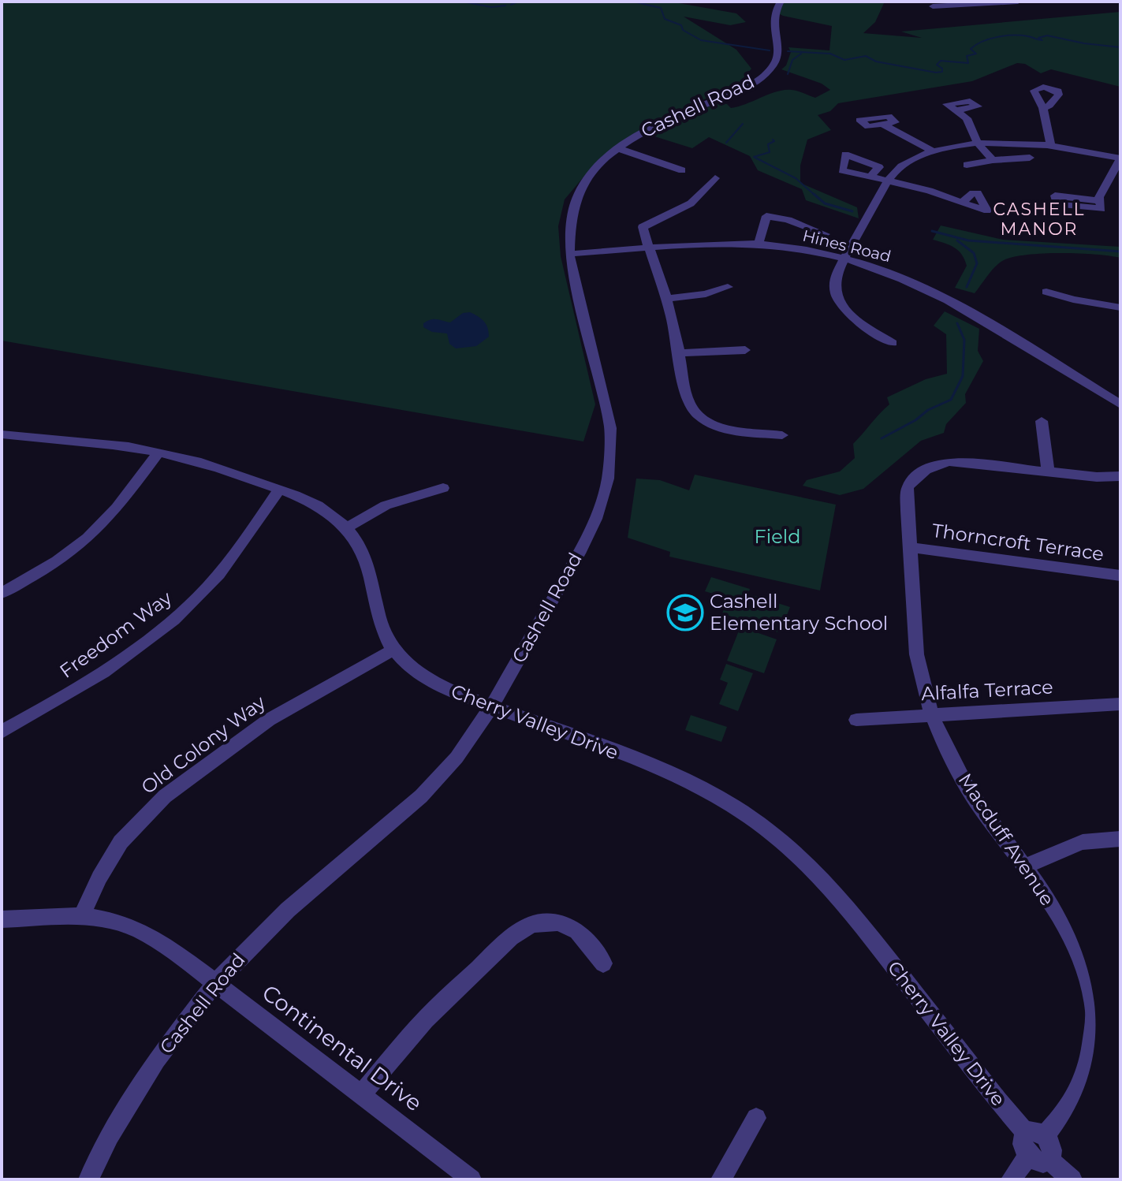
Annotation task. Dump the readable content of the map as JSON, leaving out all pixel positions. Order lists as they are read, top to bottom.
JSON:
{
  "streets": {
    "street": [
      "Cashell Road",
      "Hines Road",
      "Thorncroft Terrace",
      "Freedom Way",
      "Alfalfa Terrace",
      "Cherry Valley Drive",
      "Old Colony Way",
      "Macduff Avenue",
      "Continental Drive"
    ]
  },
  "crossings": [
    ["Cashell Road", "Hines Road"],
    ["Cashell Road", "Cherry Valley Drive"],
    ["Cashell Road", "Continental Drive"],
    ["Thorncroft Terrace", "Macduff Avenue"],
    ["Freedom Way", "Cherry Valley Drive"],
    ["Alfalfa Terrace", "Macduff Avenue"],
    ["Cherry Valley Drive", "Old Colony Way"],
    ["Cherry Valley Drive", "Macduff Avenue"],
    ["Old Colony Way", "Continental Drive"]
  ],
  "districts": ["CASHELL MANOR"],
  "parks": ["Field"],
  "places": {
    "school or university": ["Cashell Elementary School"]
  }
}
